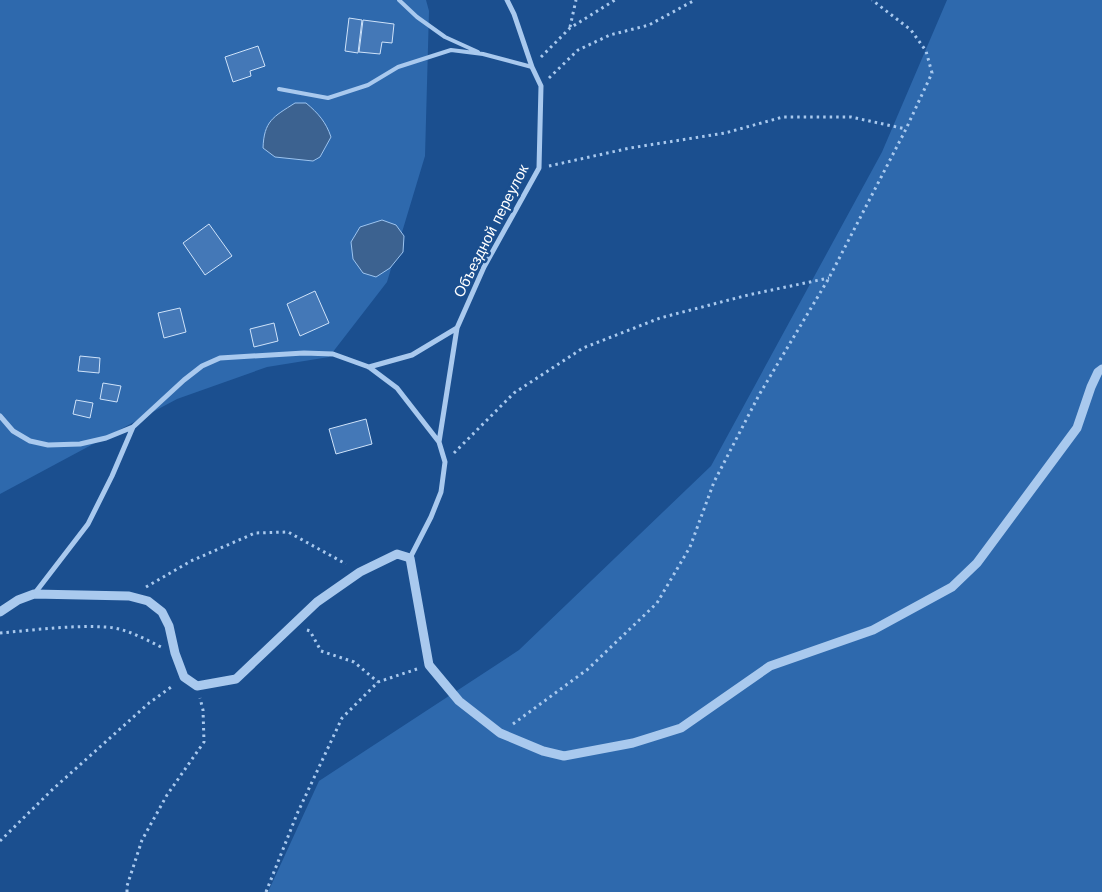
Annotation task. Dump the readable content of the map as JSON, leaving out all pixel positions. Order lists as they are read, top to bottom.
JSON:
{
  "streets": {
    "street": ["Объездной переулок"]
  }
}
